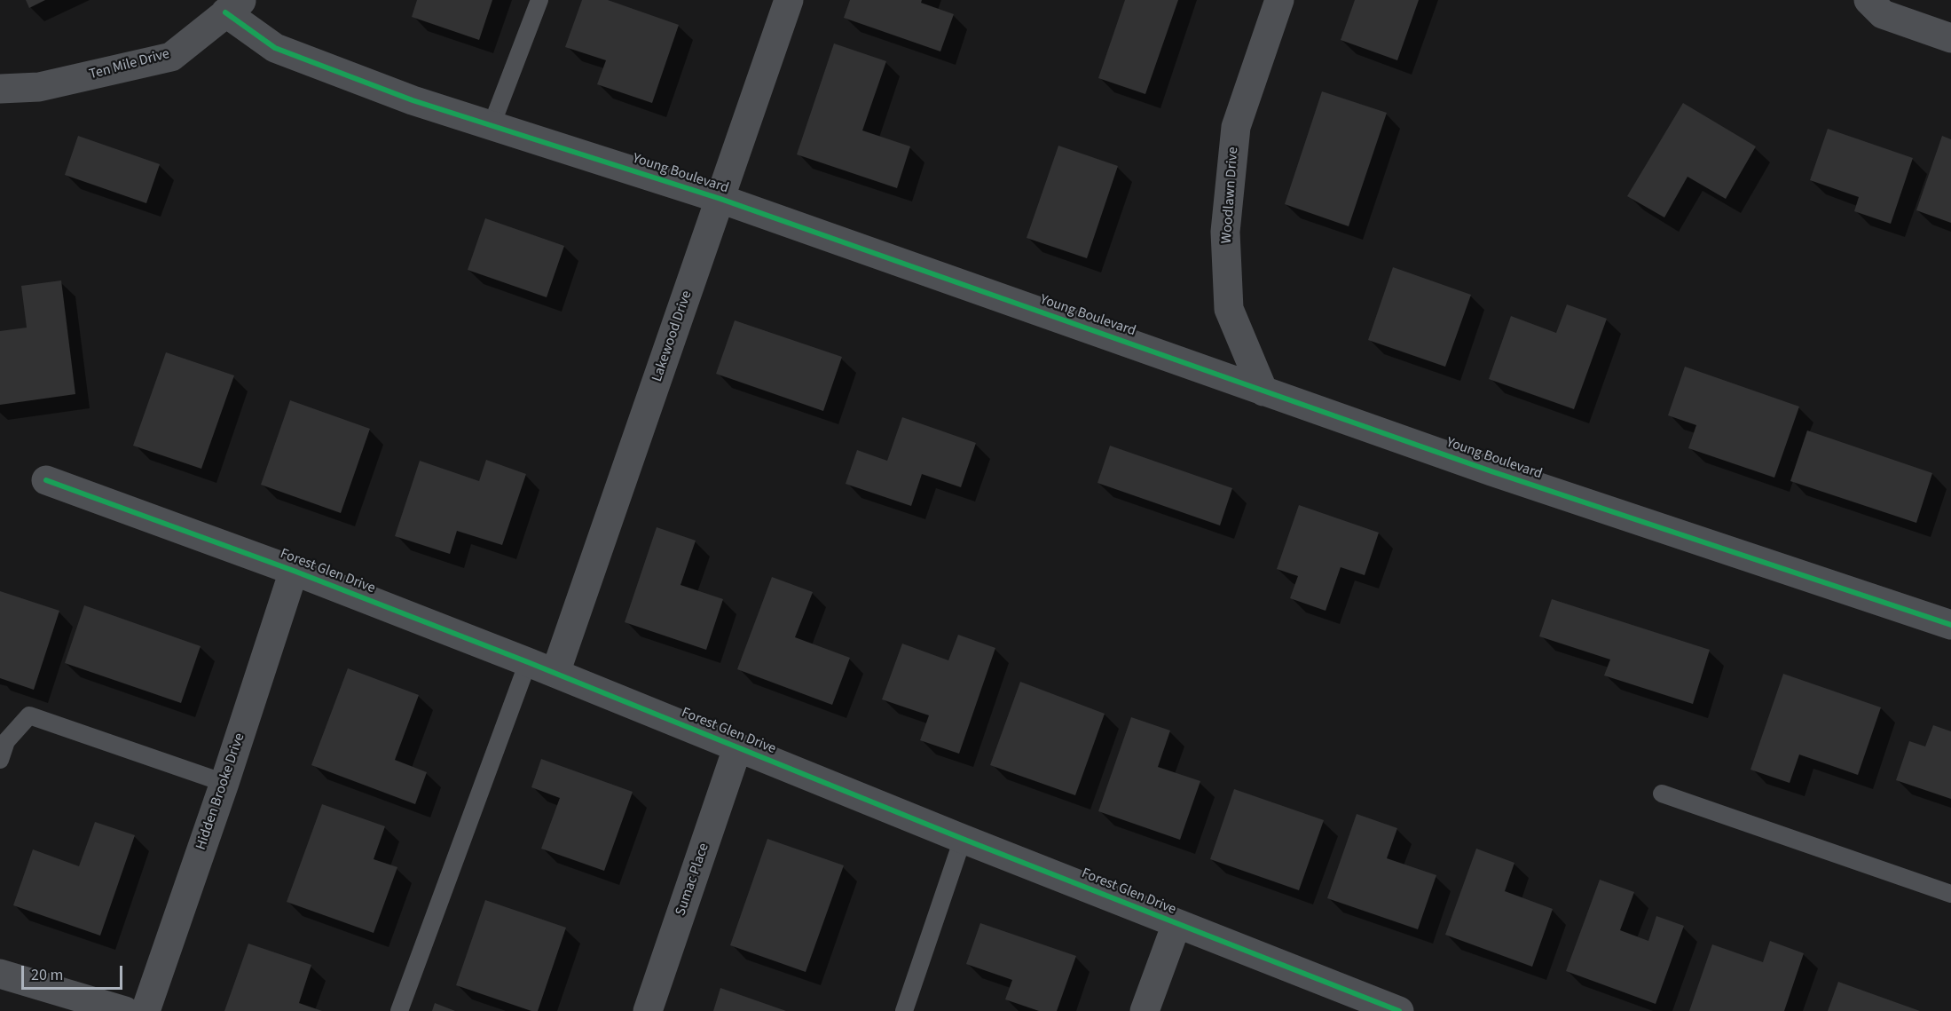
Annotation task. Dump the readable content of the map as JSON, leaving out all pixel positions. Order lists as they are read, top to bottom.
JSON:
{
  "streets": {
    "street": [
      "Ten Mile Drive",
      "Young Boulevard",
      "Woodlawn Drive",
      "Lakewood Drive",
      "Forest Glen Drive",
      "Hidden Brooke Drive",
      "Sumac Place"
    ]
  },
  "crossings": [
    ["Ten Mile Drive", "Young Boulevard"],
    ["Young Boulevard", "Woodlawn Drive"],
    ["Young Boulevard", "Lakewood Drive"],
    ["Lakewood Drive", "Forest Glen Drive"],
    ["Forest Glen Drive", "Hidden Brooke Drive"],
    ["Forest Glen Drive", "Sumac Place"]
  ],
  "scale_bar": "20 m"
}
